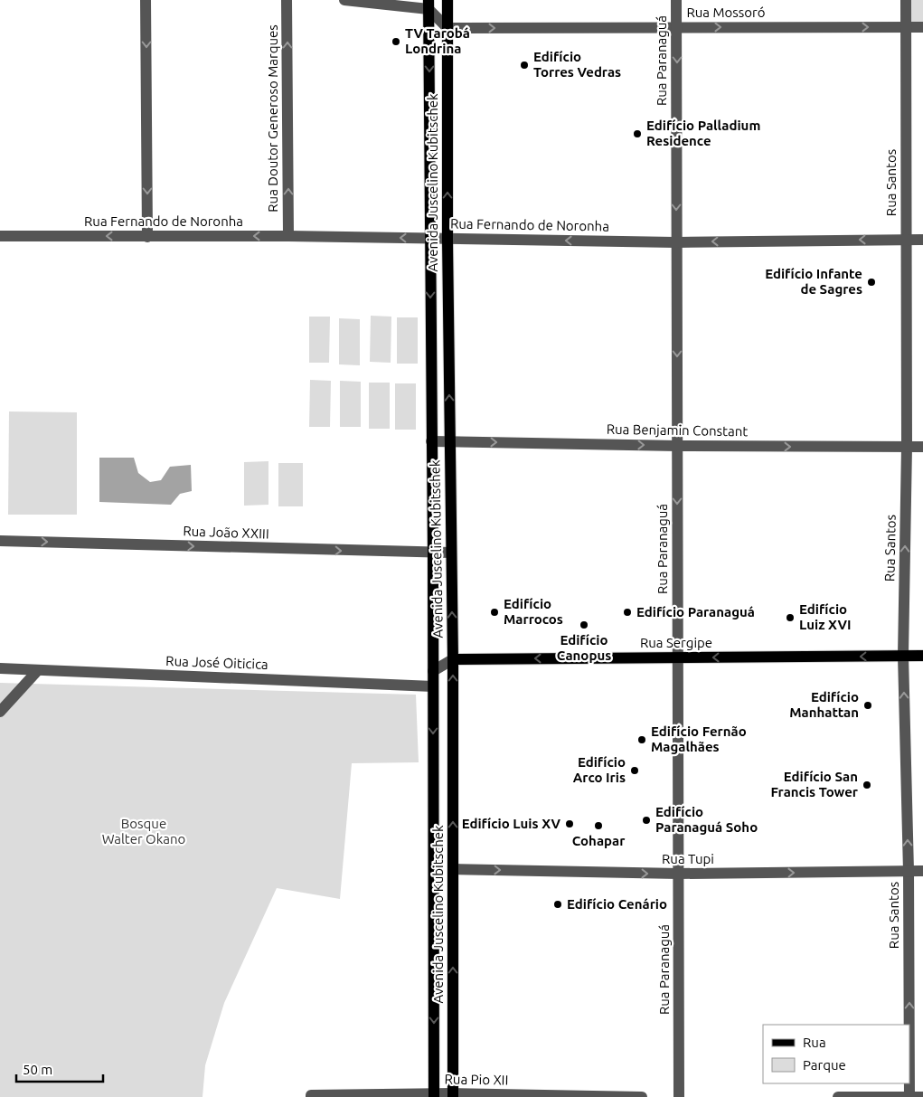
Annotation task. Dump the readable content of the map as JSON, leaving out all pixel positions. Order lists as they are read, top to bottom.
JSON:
{
  "streets": {
    "main road": ["Avenida Juscelino Kubitschek", "Rua Sergipe"],
    "street": [
      "Rua Mossoró",
      "Rua Paranaguá",
      "Rua Doutor Generoso Marques",
      "Rua Santos",
      "Rua Fernando de Noronha",
      "Rua Benjamin Constant",
      "Rua João XXIII",
      "Rua José Oiticica",
      "Rua Tupi",
      "Rua Pio XII"
    ]
  },
  "crossings": [
    ["Rua Mossoró", "Rua Paranaguá"],
    ["Rua Mossoró", "Avenida Juscelino Kubitschek"],
    ["Rua Mossoró", "Rua Santos"],
    ["Rua Paranaguá", "Rua Fernando de Noronha"],
    ["Rua Paranaguá", "Rua Benjamin Constant"],
    ["Rua Paranaguá", "Rua Sergipe"],
    ["Rua Paranaguá", "Rua Tupi"],
    ["Rua Doutor Generoso Marques", "Rua Fernando de Noronha"],
    ["Avenida Juscelino Kubitschek", "Rua Fernando de Noronha"],
    ["Avenida Juscelino Kubitschek", "Rua Benjamin Constant"],
    ["Avenida Juscelino Kubitschek", "Rua João XXIII"],
    ["Avenida Juscelino Kubitschek", "Rua Sergipe"],
    ["Avenida Juscelino Kubitschek", "Rua José Oiticica"],
    ["Avenida Juscelino Kubitschek", "Rua Tupi"],
    ["Avenida Juscelino Kubitschek", "Rua Pio XII"],
    ["Rua Santos", "Rua Fernando de Noronha"],
    ["Rua Santos", "Rua Benjamin Constant"],
    ["Rua Santos", "Rua Sergipe"],
    ["Rua Santos", "Rua Tupi"]
  ],
  "one_way": [
    "Rua Mossoró",
    "Rua Paranaguá",
    "Rua Doutor Generoso Marques",
    "Rua Santos",
    "Rua Fernando de Noronha",
    "Rua Benjamin Constant",
    "Rua João XXIII",
    "Rua Sergipe",
    "Rua Tupi"
  ],
  "parks": ["Bosque Walter Okano"],
  "places": [
    "TV Tarobá Londrina",
    "Edifício Torres Vedras",
    "Edifício Palladium Residence",
    "Edifício Infante de Sagres",
    "Edifício Marrocos",
    "Edifício Paranaguá",
    "Edifício Luiz XVI",
    "Edifício Canopus",
    "Edifício Manhattan",
    "Edifício Fernão Magalhães",
    "Edifício Arco Iris",
    "Edifício San Francis Tower",
    "Edifício Paranaguá Soho",
    "Edifício Luis XV",
    "Cohapar",
    "Edifício Cenário"
  ],
  "legend": ["Rua", "Parque"],
  "scale_bar": "50 m"
}
